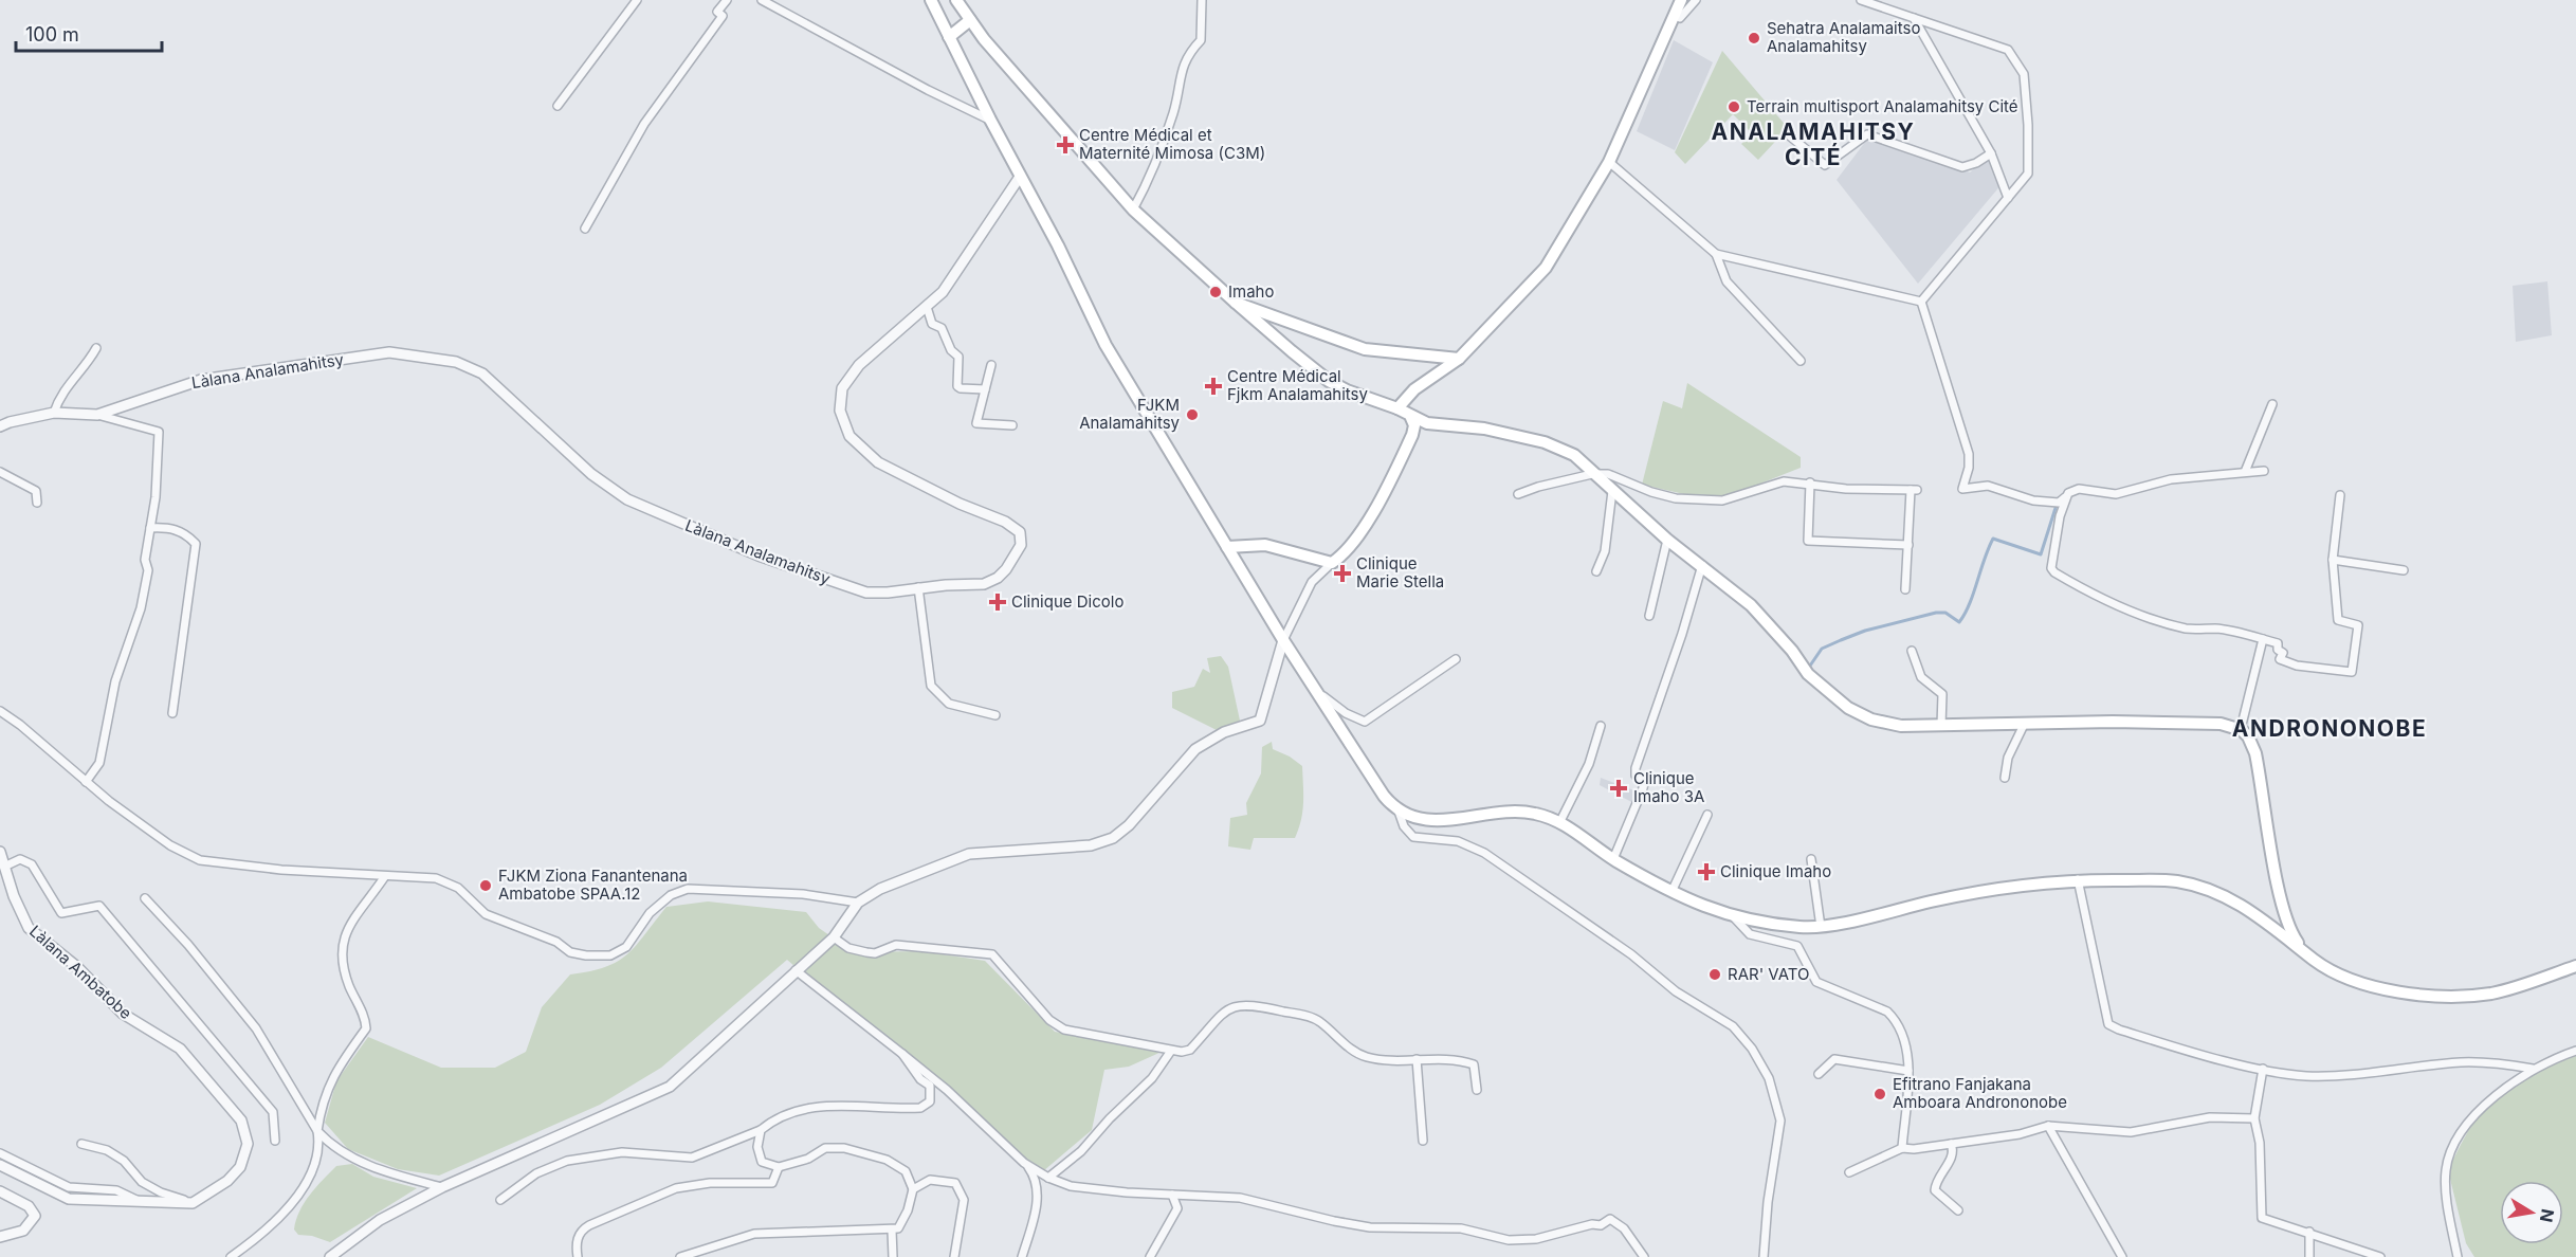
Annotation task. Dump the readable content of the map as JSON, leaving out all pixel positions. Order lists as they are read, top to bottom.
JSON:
{
  "streets": {
    "street": ["Làlana Analamahitsy", "Làlana Ambatobe"]
  },
  "districts": ["ANALAMAHITSY CITÉ", "ANDRONONOBE"],
  "places": {
    "other": [
      "Sehatra Analamaitso Analamahitsy",
      "Terrain multisport Analamahitsy Cité",
      "Imaho",
      "FJKM Analamahitsy",
      "FJKM Ziona Fanantenana Ambatobe SPAA.12",
      "RAR' VATO",
      "Efitrano Fanjakana Amboara Andrononobe"
    ],
    "health": [
      "Centre Médical et Maternité Mimosa (C3M)",
      "Centre Médical Fjkm Analamahitsy",
      "Clinique Marie Stella",
      "Clinique Dicolo",
      "Clinique Imaho 3A",
      "Clinique Imaho"
    ]
  },
  "scale_bar": "100 m",
  "north": "right"
}
